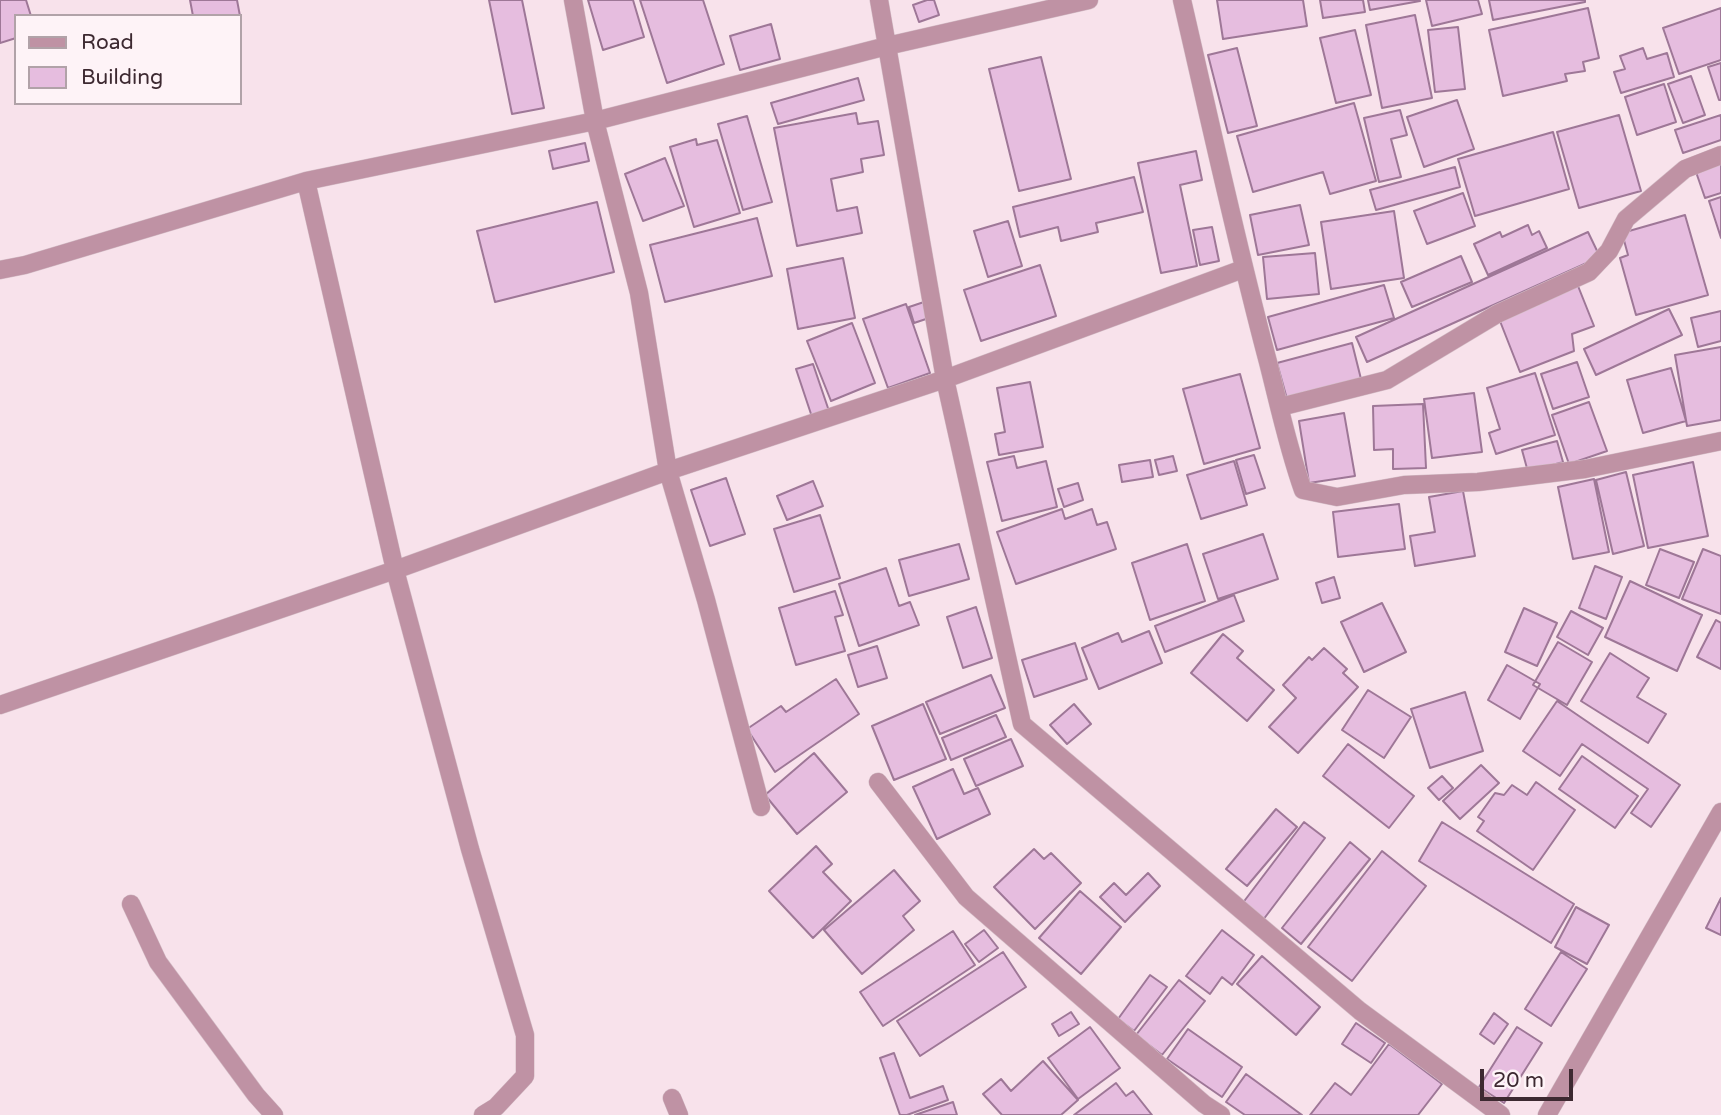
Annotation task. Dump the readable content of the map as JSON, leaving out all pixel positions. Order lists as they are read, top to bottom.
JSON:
{
  "legend": ["Road", "Building"],
  "scale_bar": "20 m"
}
